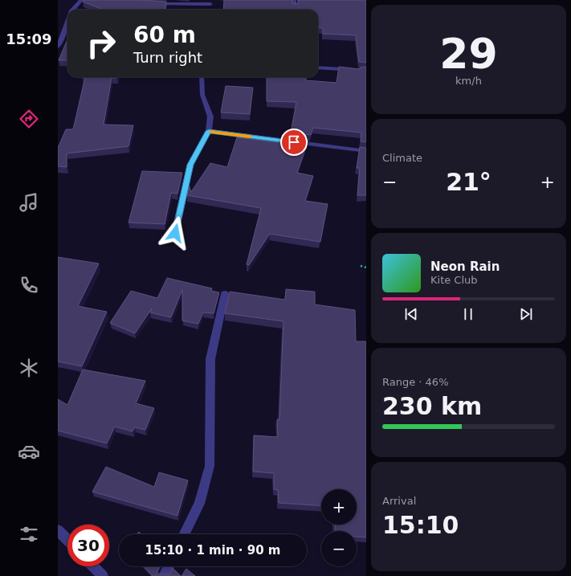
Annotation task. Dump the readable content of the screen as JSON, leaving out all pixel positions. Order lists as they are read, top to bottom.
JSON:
{
  "page": {
    "tabs": "15:09",
    "tile": [
      ["29", "km/h"],
      "Climate",
      ["Range · 46%", "230 km"],
      ["Arrival", "15:10"]
    ],
    "turn": ["60 m", "Turn right"],
    "heat": ["−", "21°", "+"],
    "song": ["Neon Rain", "Kite Club"],
    "map_buttons": ["+", "−"],
    "limit": "30",
    "trip": "15:10 · 1 min · 90 m"
  }
}
